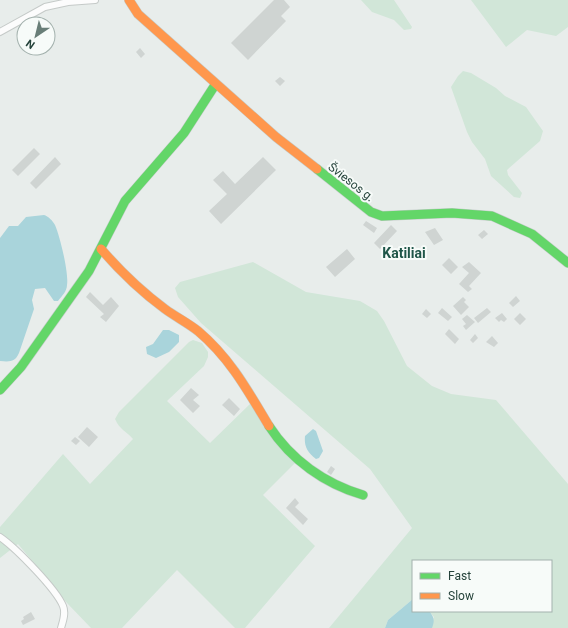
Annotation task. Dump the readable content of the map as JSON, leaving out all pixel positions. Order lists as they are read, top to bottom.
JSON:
{
  "streets": {
    "street": ["Šviesos g."]
  },
  "districts": ["Katiliai"],
  "legend": ["Fast", "Slow"],
  "north": "bottom left"
}
